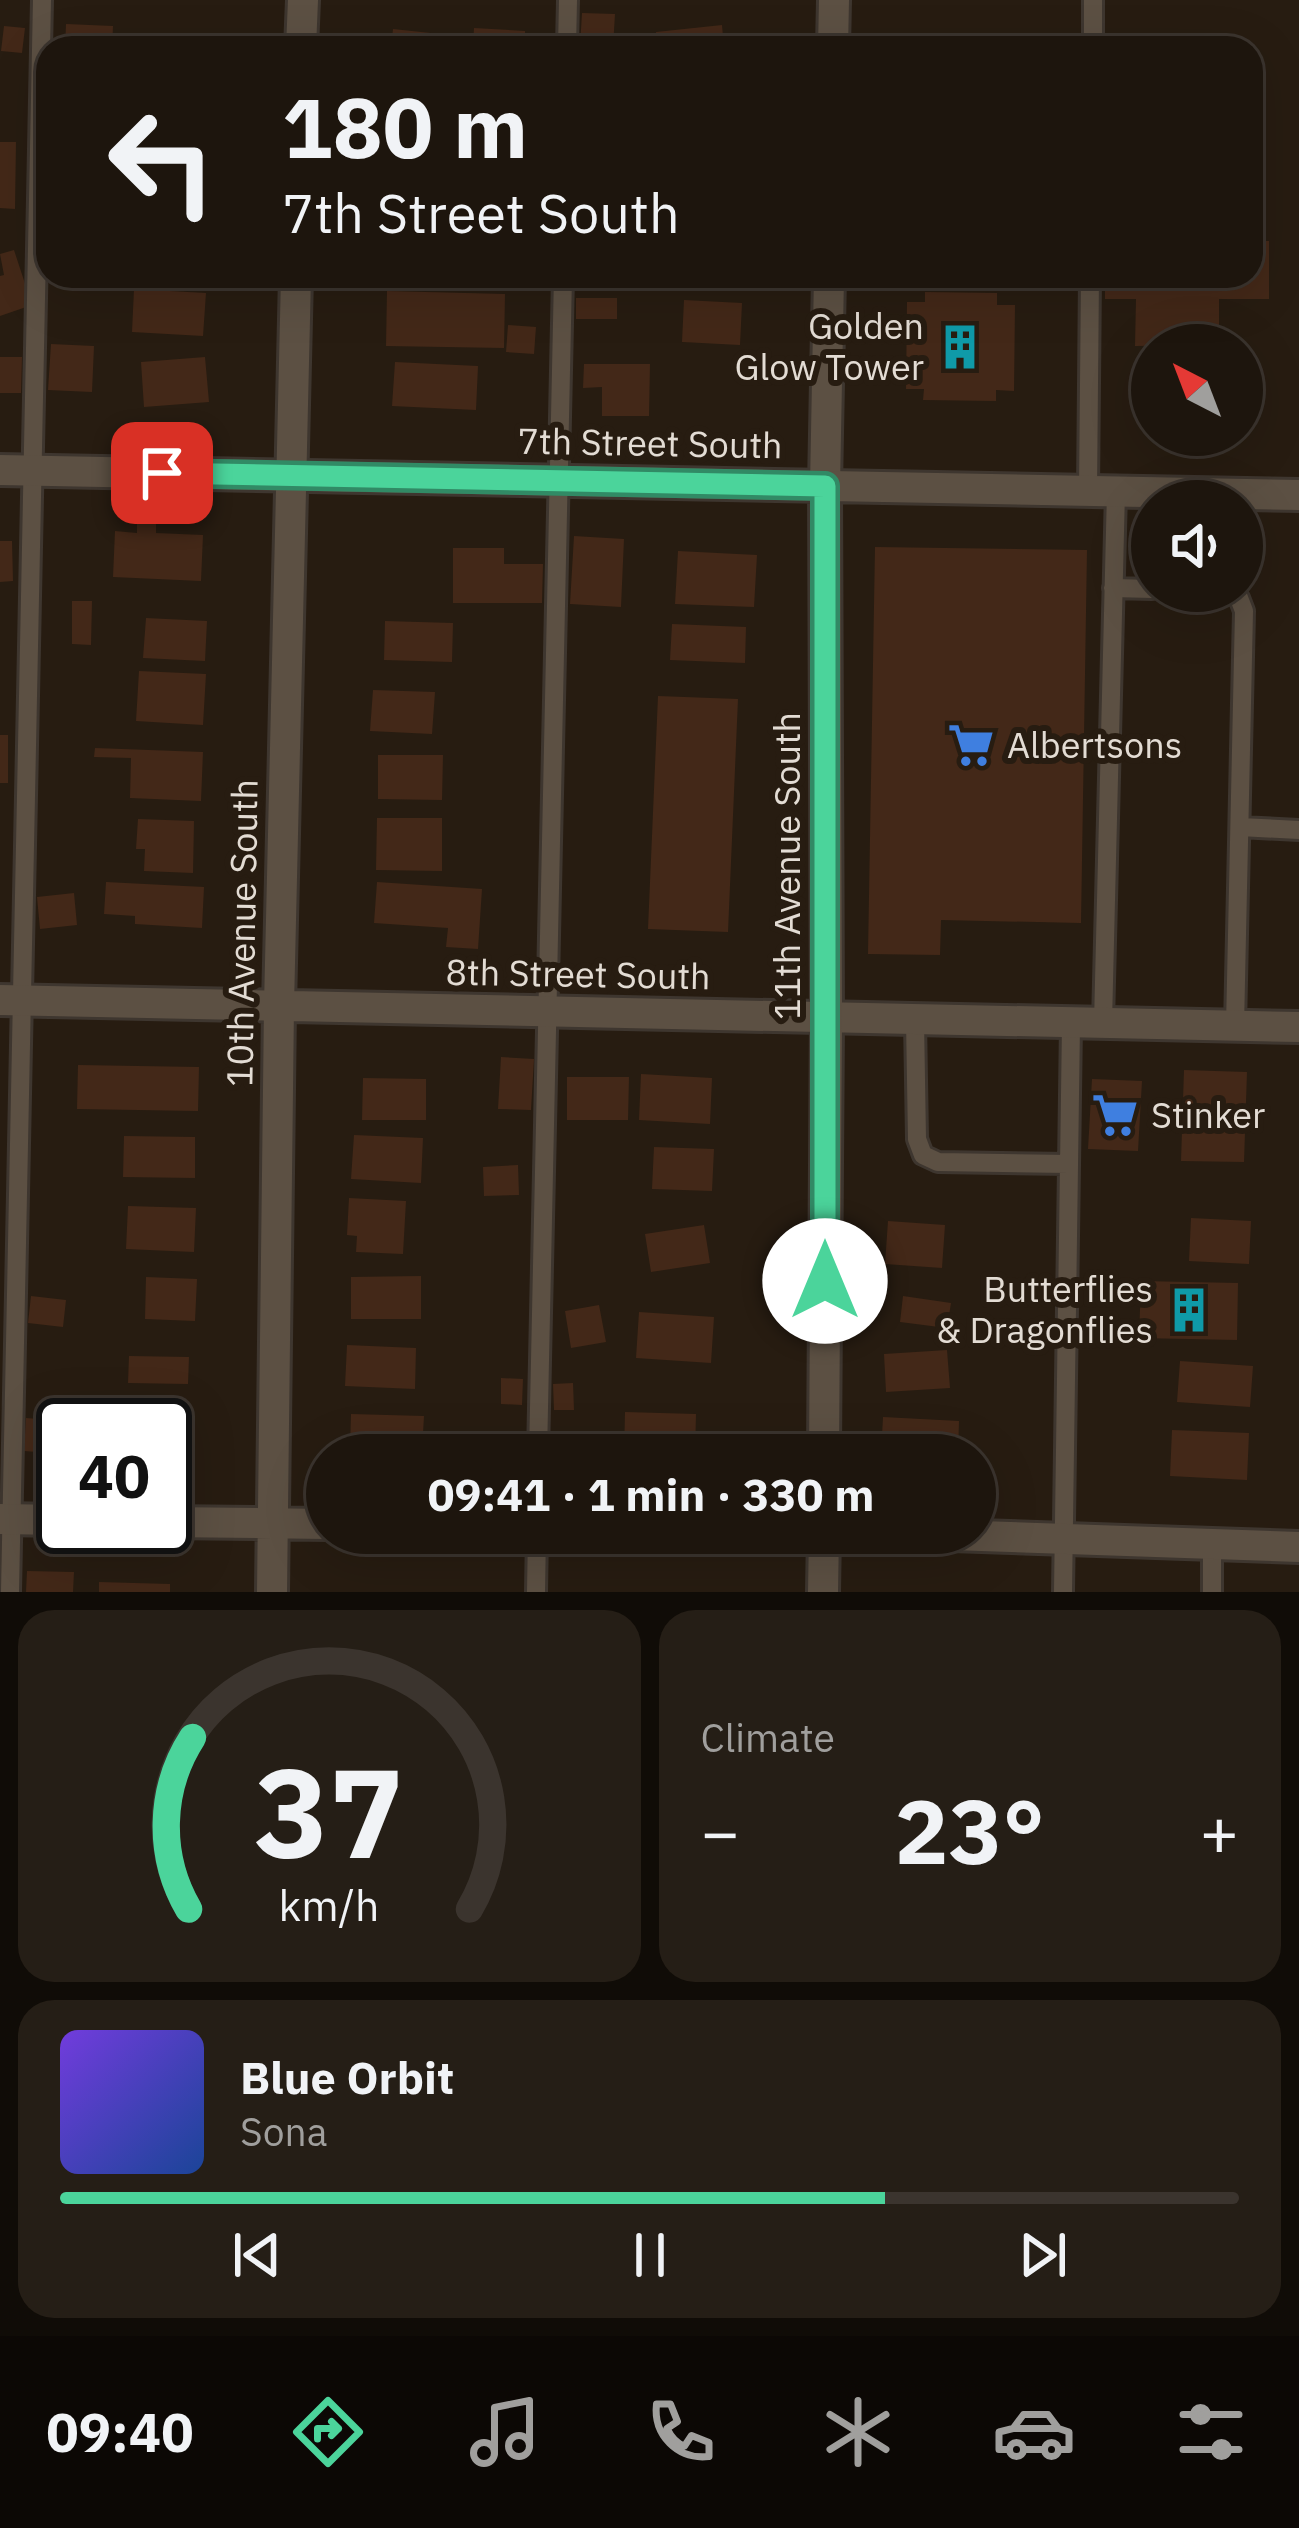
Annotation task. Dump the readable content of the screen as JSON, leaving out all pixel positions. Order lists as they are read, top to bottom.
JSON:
{
  "streets": {
    "street": [
      "7th Street South",
      "11th Avenue South",
      "10th Avenue South",
      "8th Street South"
    ]
  },
  "crossings": [
    ["7th Street South", "11th Avenue South"],
    ["7th Street South", "10th Avenue South"],
    ["11th Avenue South", "8th Street South"],
    ["10th Avenue South", "8th Street South"]
  ],
  "places": {
    "building": ["Golden Glow Tower", "Butterflies & Dragonflies"],
    "supermarket": ["Albertsons", "Stinker"]
  },
  "north": "top left",
  "page": {
    "turn": ["180 m", "7th Street South"],
    "limit": "40",
    "trip": "09:41 · 1 min · 330 m",
    "tile": "Climate",
    "heat": ["−", "23°", "+"],
    "song": ["Blue Orbit", "Sona"],
    "tabs": "09:40",
    "gauge": ["37", "km/h"]
  }
}
